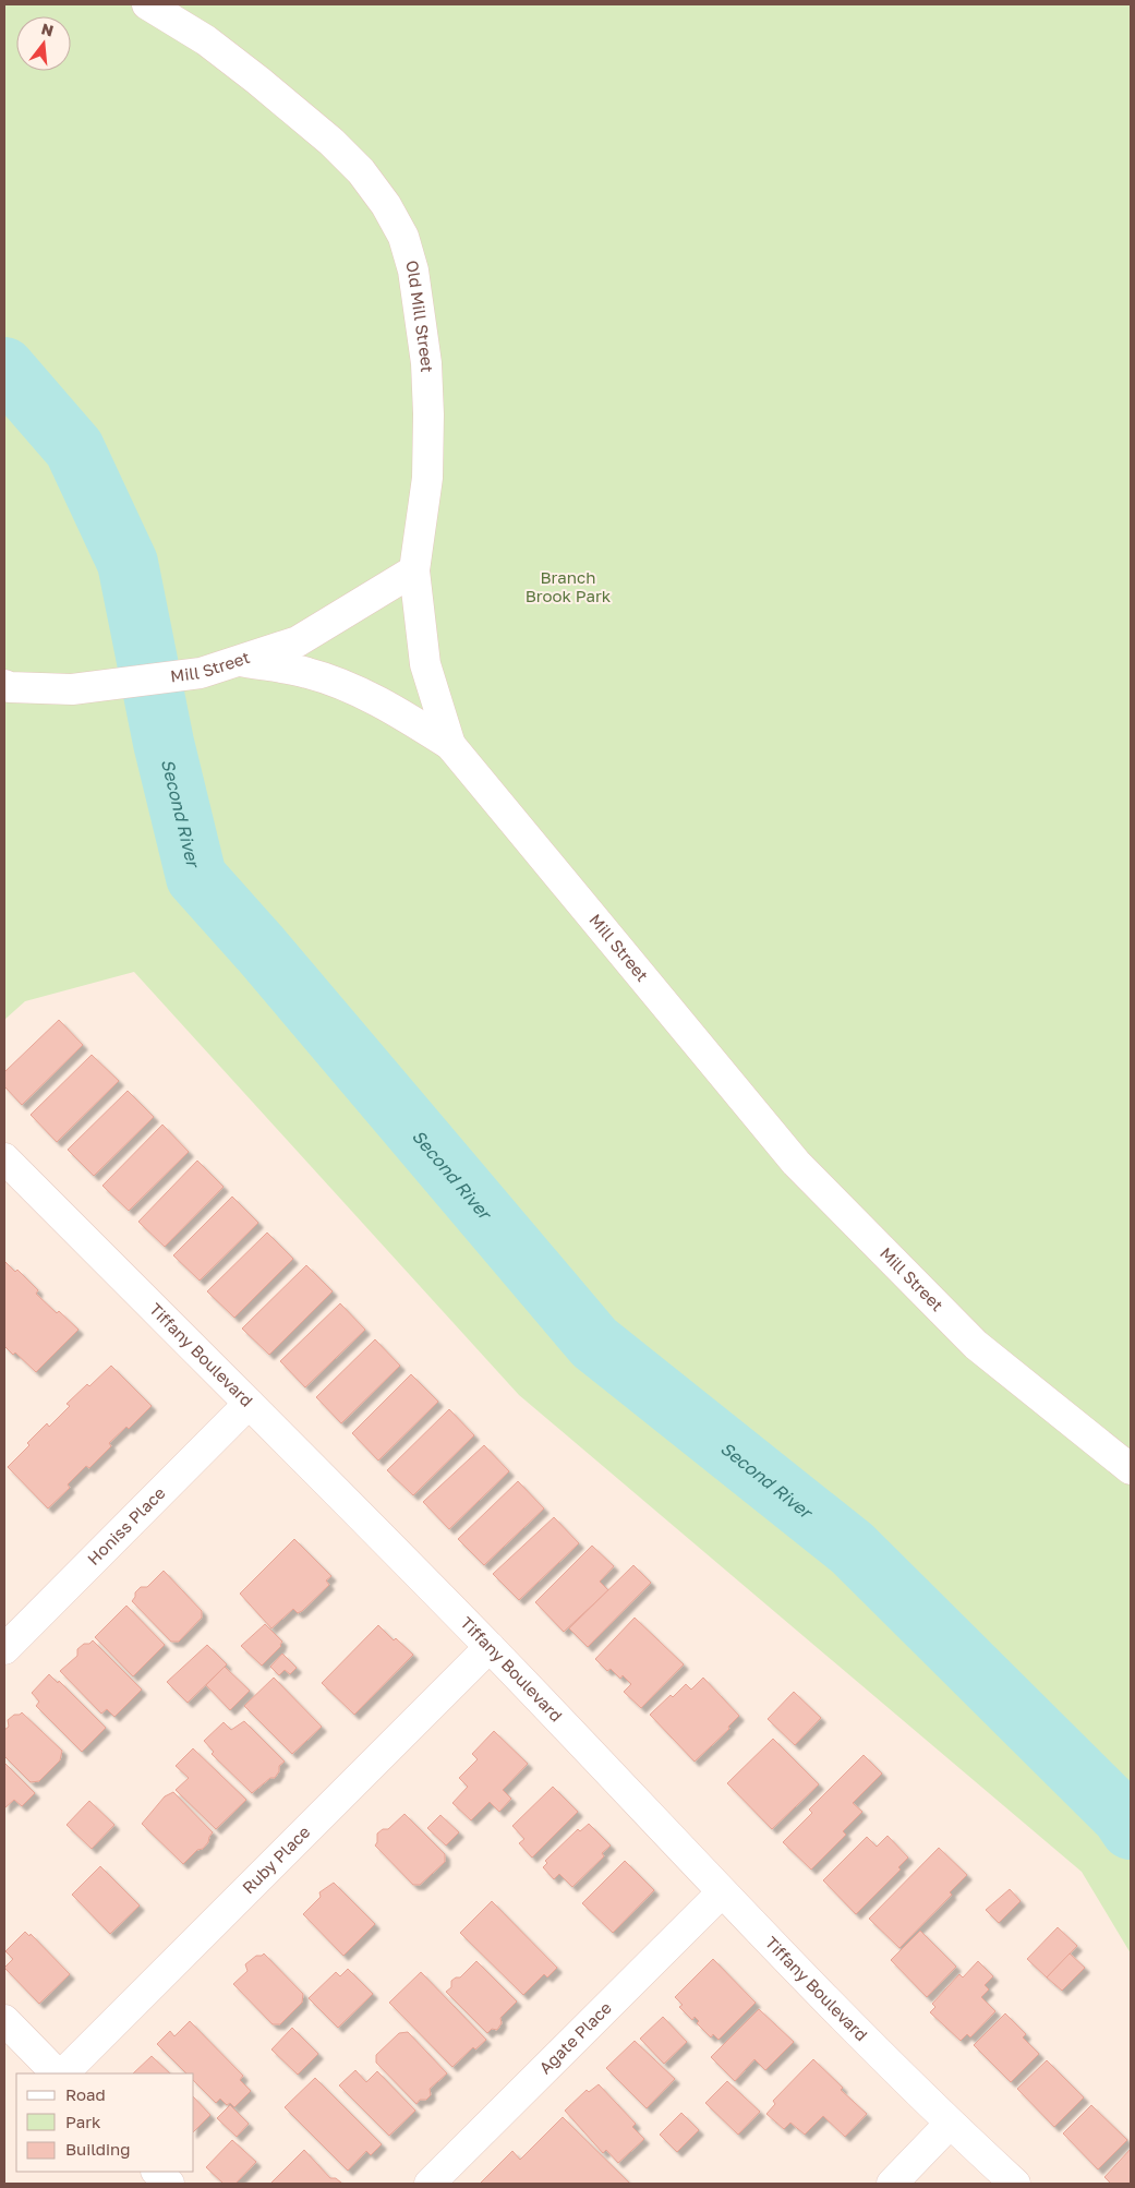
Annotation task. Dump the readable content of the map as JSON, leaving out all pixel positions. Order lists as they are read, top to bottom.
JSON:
{
  "streets": {
    "street": [
      "Old Mill Street",
      "Mill Street",
      "Tiffany Boulevard",
      "Honiss Place",
      "Ruby Place",
      "Agate Place"
    ]
  },
  "crossings": [
    ["Old Mill Street", "Mill Street"],
    ["Tiffany Boulevard", "Honiss Place"],
    ["Tiffany Boulevard", "Ruby Place"],
    ["Tiffany Boulevard", "Agate Place"]
  ],
  "water": ["Second River"],
  "parks": ["Branch Brook Park"],
  "legend": ["Road", "Park", "Building"],
  "north": "top"
}
